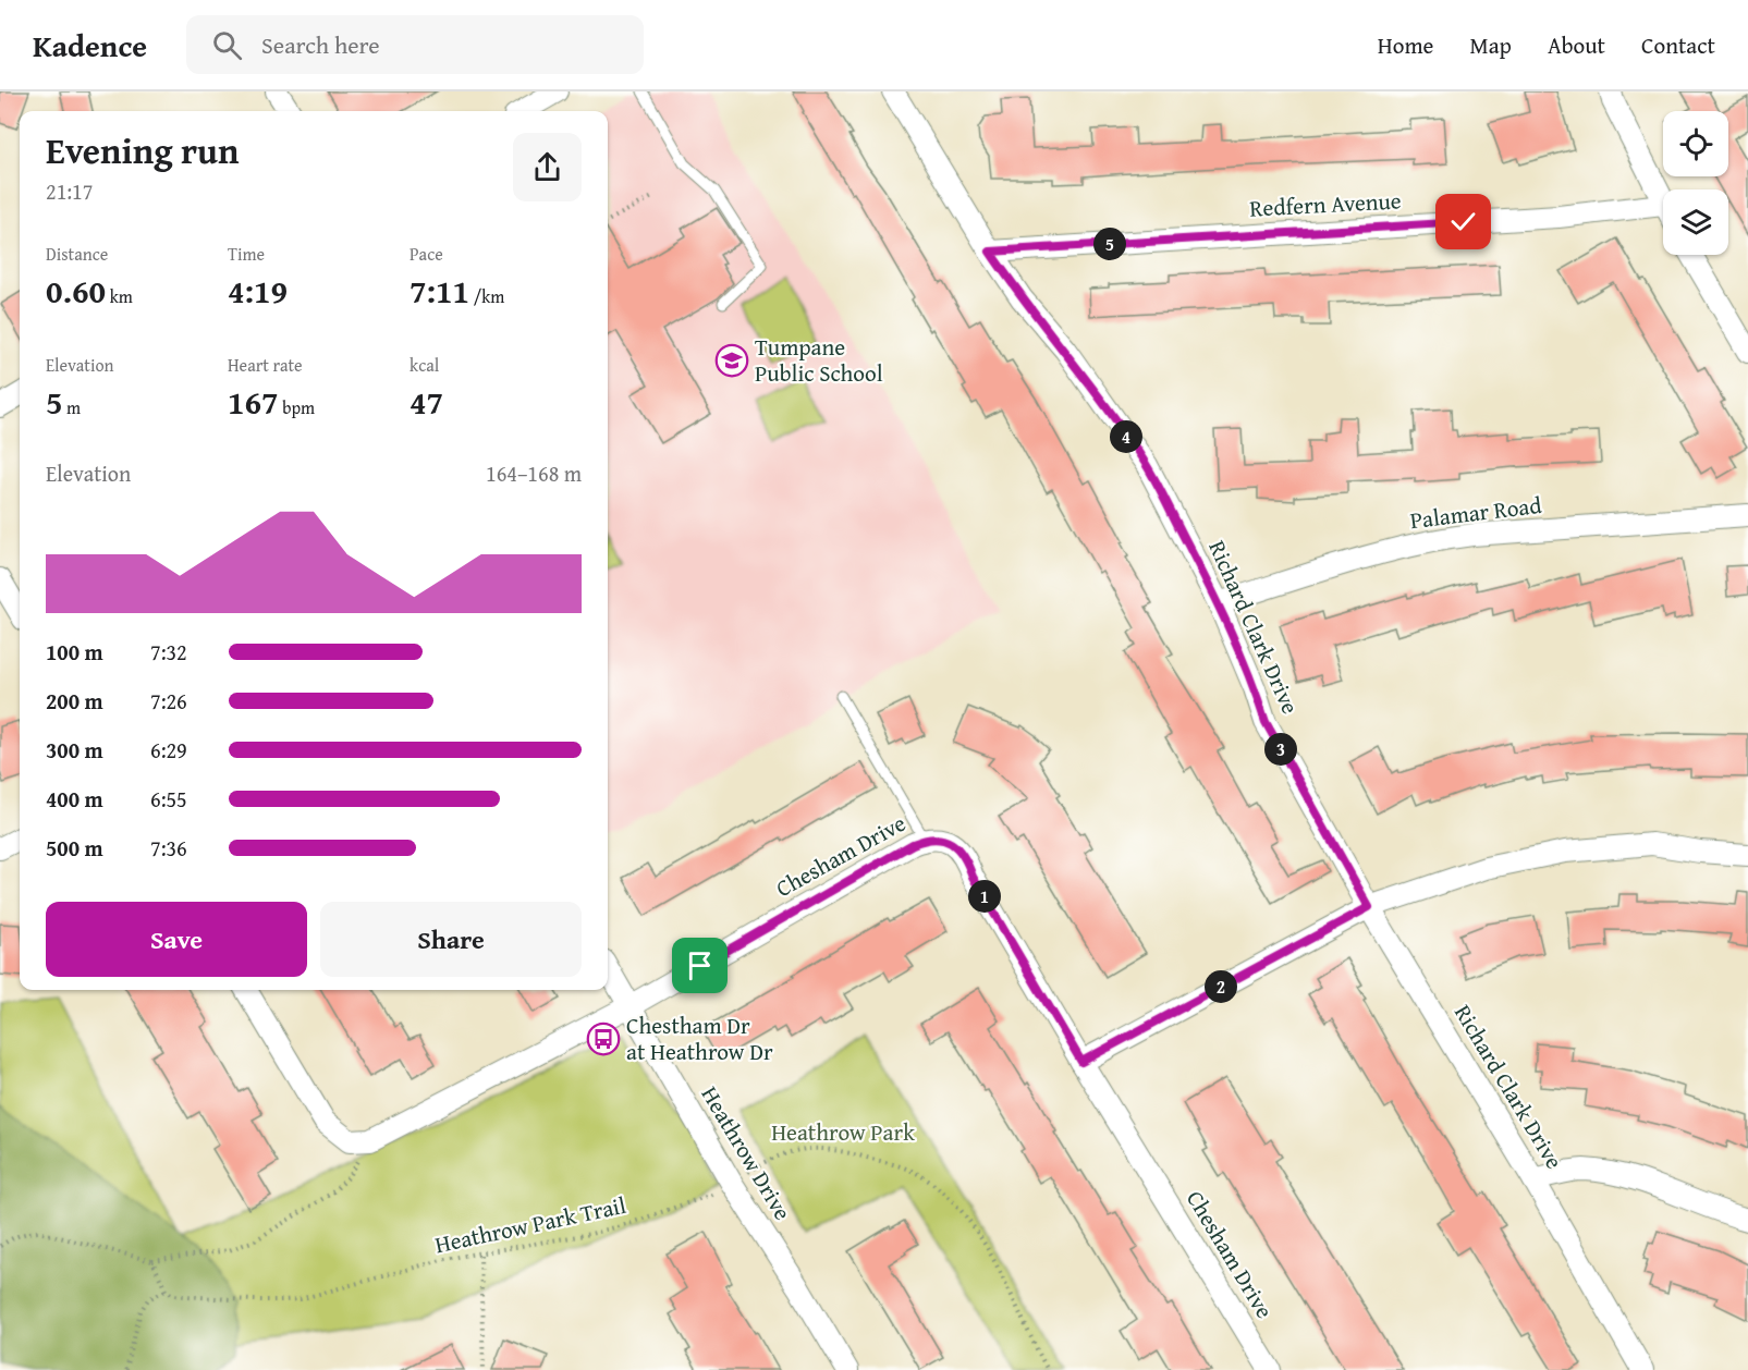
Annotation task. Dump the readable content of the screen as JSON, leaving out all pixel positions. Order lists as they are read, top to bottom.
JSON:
{
  "streets": {
    "street": [
      "Redfern Avenue",
      "Palamar Road",
      "Richard Clark Drive",
      "Chesham Drive",
      "Heathrow Drive"
    ],
    "path": ["Heathrow Park Trail"]
  },
  "crossings": [
    ["Redfern Avenue", "Richard Clark Drive"],
    ["Palamar Road", "Richard Clark Drive"],
    ["Chesham Drive", "Heathrow Drive"],
    ["Heathrow Drive", "Heathrow Park Trail"]
  ],
  "parks": ["Heathrow Park"],
  "places": {
    "school or university": ["Tumpane Public School"],
    "bus stop": ["Chestham Dr at Heathrow Dr"]
  },
  "page": {
    "header": "Kadence",
    "search": "Search here",
    "nav": [
      "Home",
      "Map",
      "About",
      "Contact"
    ],
    "heading": ["Evening run", "21:17"],
    "stats": [
      ["Distance", "0.60 km"],
      ["Time", "4:19"],
      ["Pace", "7:11 /km"],
      ["Elevation", "5 m"],
      ["Heart rate", "167 bpm"],
      ["kcal", "47"]
    ],
    "pins": [
      "5",
      "4",
      "3",
      "1",
      "2"
    ],
    "chart": ["Elevation", "164–168 m"],
    "list": [
      {
        "name": "100 m",
        "note": "7:32"
      },
      {
        "name": "200 m",
        "note": "7:26"
      },
      {
        "name": "300 m",
        "note": "6:29"
      },
      {
        "name": "400 m",
        "note": "6:55"
      },
      {
        "name": "500 m",
        "note": "7:36"
      }
    ],
    "buttons": ["Save", "Share"]
  }
}
